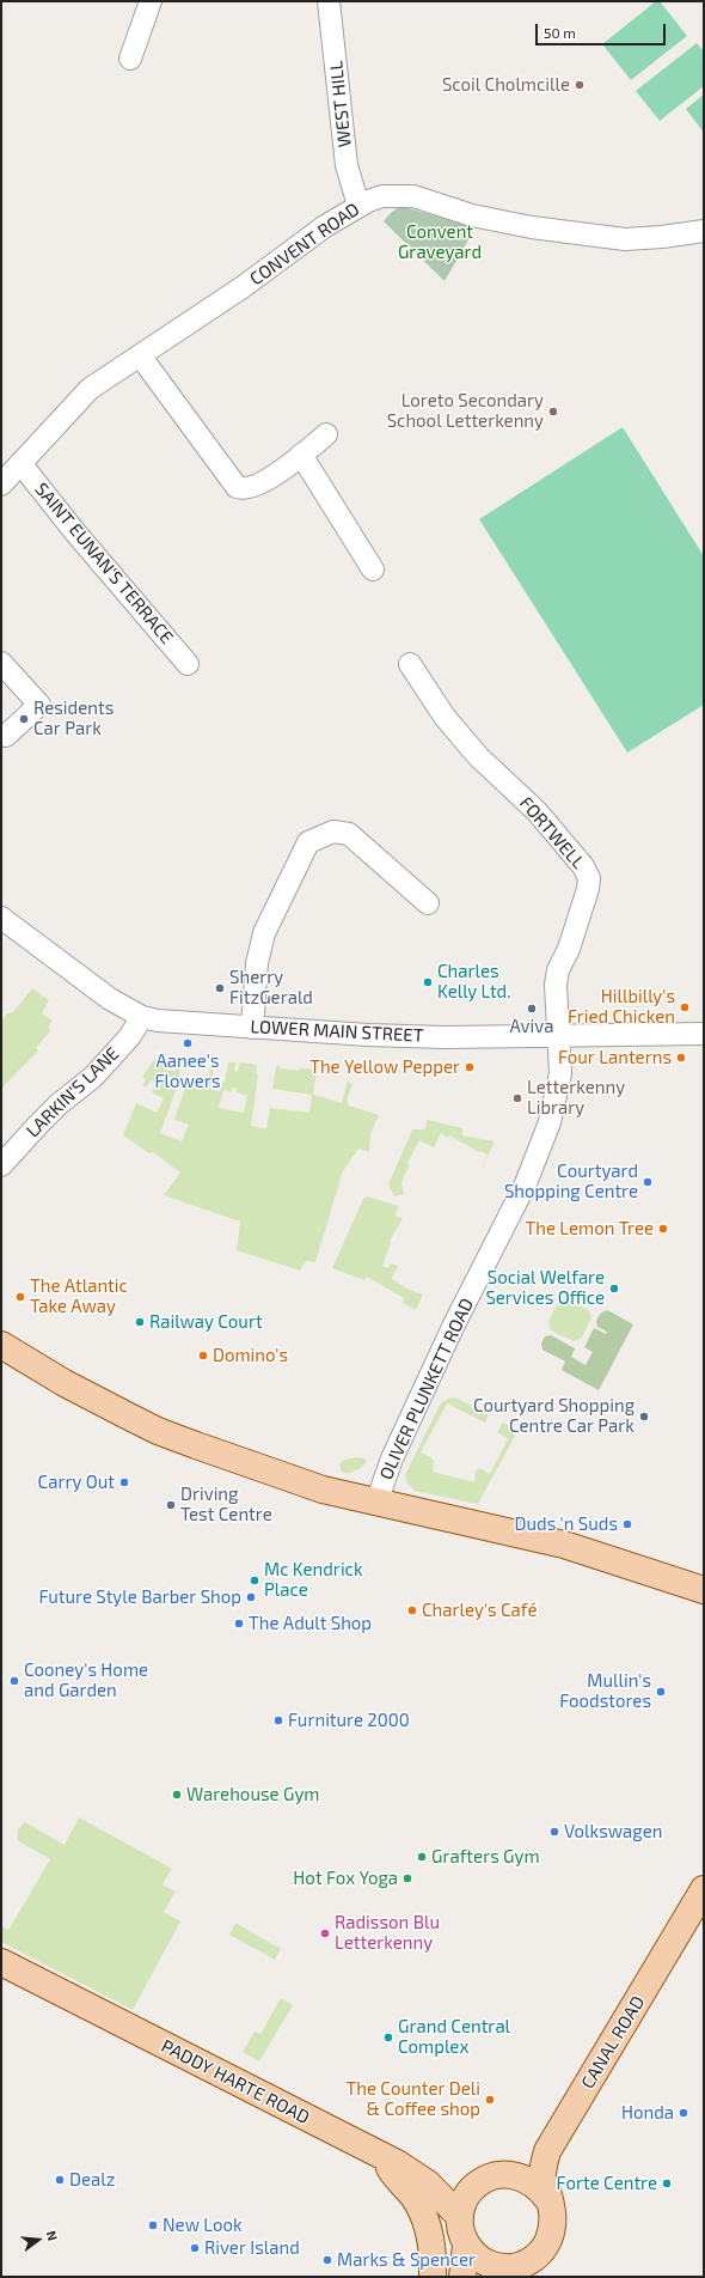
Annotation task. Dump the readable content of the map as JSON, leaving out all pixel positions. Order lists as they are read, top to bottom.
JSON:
{
  "streets": {
    "main road": ["CANAL ROAD", "PADDY HARTE ROAD"],
    "street": [
      "WEST HILL",
      "CONVENT ROAD",
      "SAINT EUNAN'S TERRACE",
      "FORTWELL",
      "LOWER MAIN STREET",
      "LARKIN'S LANE",
      "OLIVER PLUNKETT ROAD"
    ]
  },
  "crossings": [
    ["WEST HILL", "CONVENT ROAD"],
    ["CONVENT ROAD", "SAINT EUNAN'S TERRACE"],
    ["FORTWELL", "LOWER MAIN STREET"],
    ["FORTWELL", "OLIVER PLUNKETT ROAD"],
    ["LOWER MAIN STREET", "LARKIN'S LANE"],
    ["LOWER MAIN STREET", "OLIVER PLUNKETT ROAD"],
    ["CANAL ROAD", "PADDY HARTE ROAD"]
  ],
  "parks": ["Convent Graveyard"],
  "places": [
    "Scoil Cholmcille",
    "Loreto Secondary School Letterkenny",
    "Residents Car Park",
    "Charles Kelly Ltd.",
    "Sherry FitzGerald",
    "Hillbilly's Fried Chicken",
    "Aviva",
    "Aanee's Flowers",
    "Four Lanterns",
    "The Yellow Pepper",
    "Letterkenny Library",
    "Courtyard Shopping Centre",
    "The Lemon Tree",
    "Social Welfare Services Office",
    "The Atlantic Take Away",
    "Railway Court",
    "Domino's",
    "Courtyard Shopping Centre Car Park",
    "Carry Out",
    "Driving Test Centre",
    "Duds 'n Suds",
    "Mc Kendrick Place",
    "Future Style Barber Shop",
    "Charley's Café",
    "The Adult Shop",
    "Cooney's Home and Garden",
    "Mullin's Foodstores",
    "Furniture 2000",
    "Warehouse Gym",
    "Volkswagen",
    "Grafters Gym",
    "Hot Fox Yoga",
    "Radisson Blu Letterkenny",
    "Grand Central Complex",
    "The Counter Deli & Coffee shop",
    "Honda",
    "Dealz",
    "Forte Centre",
    "New Look",
    "River Island",
    "Marks & Spencer"
  ],
  "scale_bar": "50 m",
  "north": "right"
}
